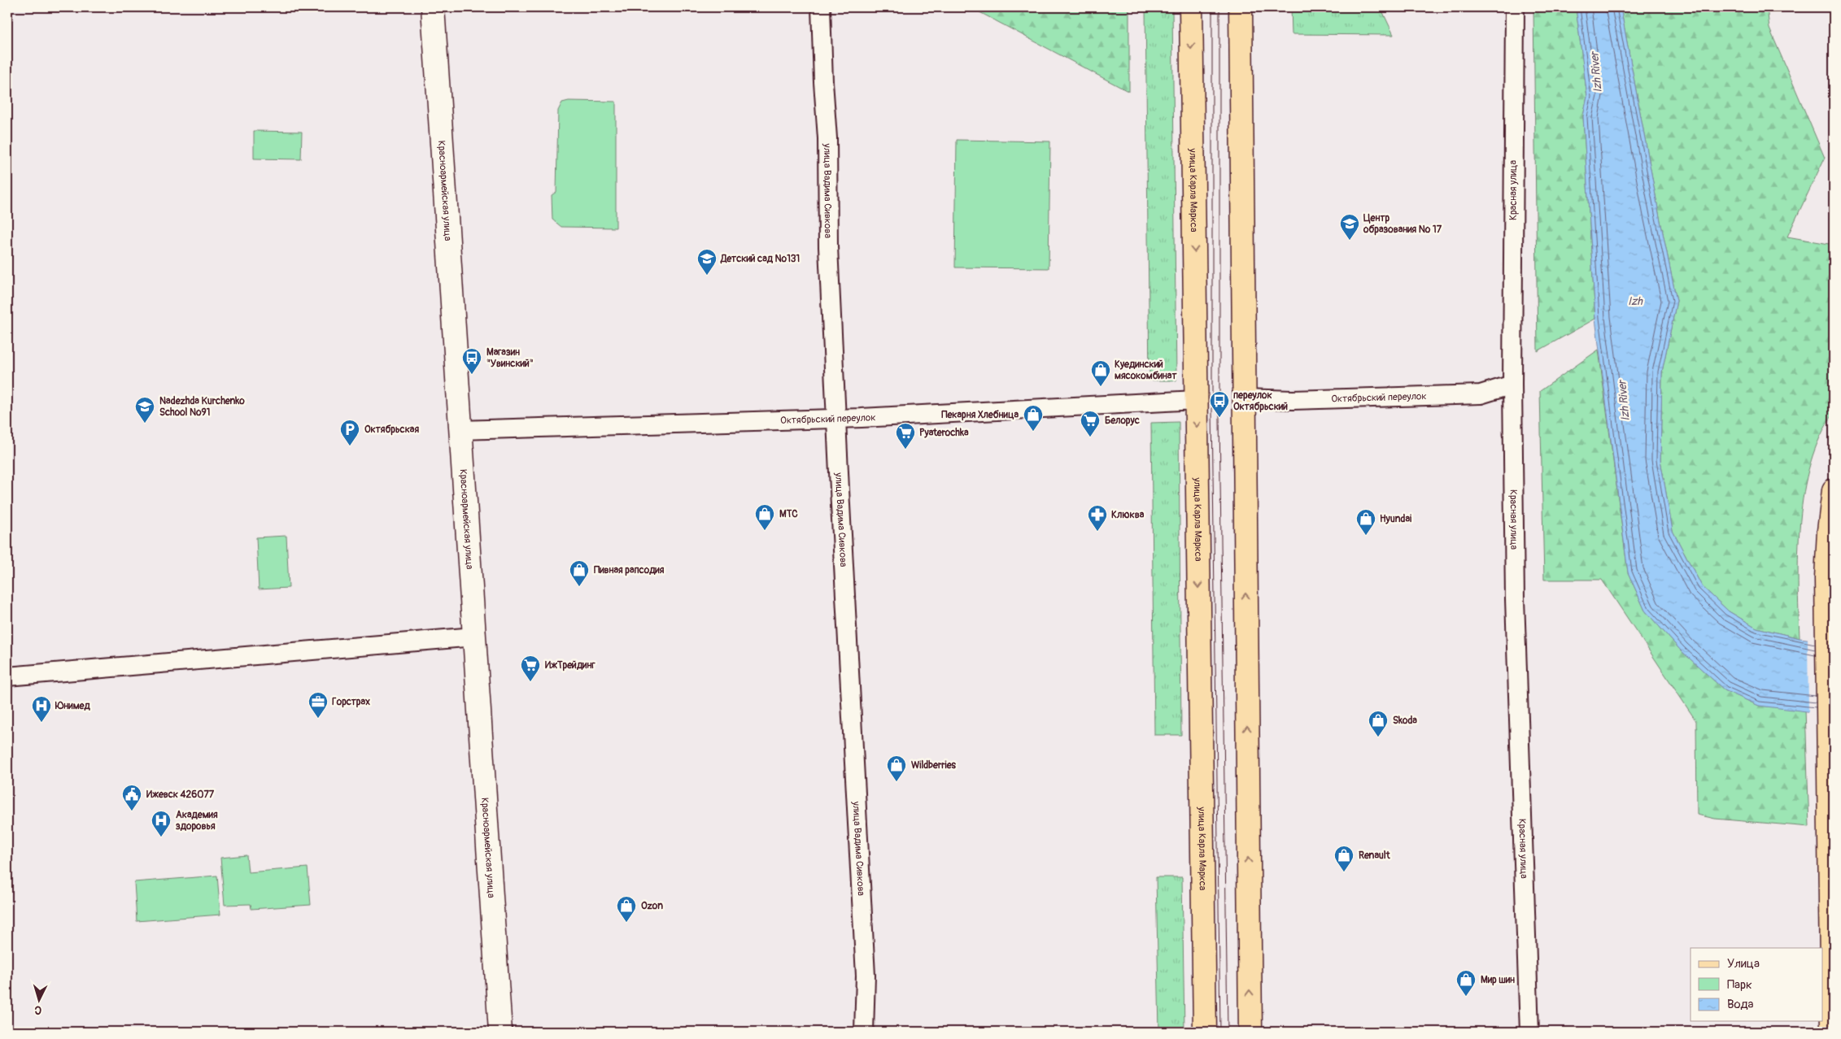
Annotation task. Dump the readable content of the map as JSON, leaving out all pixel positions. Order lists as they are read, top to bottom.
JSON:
{
  "streets": {
    "main road": ["улица Карла Маркса"],
    "street": [
      "улица Вадима Сивкова",
      "Красная улица",
      "Красноармейская улица",
      "Октябрьский переулок"
    ]
  },
  "crossings": [
    ["улица Вадима Сивкова", "Октябрьский переулок"],
    ["улица Карла Маркса", "Октябрьский переулок"],
    ["Красная улица", "Октябрьский переулок"],
    ["Красноармейская улица", "Октябрьский переулок"]
  ],
  "water": ["Izh River", "Izh"],
  "places": {
    "school or university": ["Центр образования № 17", "Детский сад №131", "Nadezhda Kurchenko School №91"],
    "bus stop": ["Магазин \"Увинский\"", "переулок Октябрьский"],
    "shop": [
      "Куединский мясокомбинат",
      "Пекарня Хлебница",
      "МТС",
      "Hyundai",
      "Пивная рапсодия",
      "Skoda",
      "Wildberries",
      "Renault",
      "Ozon",
      "Мир шин"
    ],
    "supermarket": ["Белорус", "Pyaterochka", "ИжТрейдинг"],
    "parking": ["Октябрьская"],
    "pharmacy": ["Клюква"],
    "office": ["Горстрах"],
    "hospital": ["Юнимед", "Академия здоровья"],
    "public building": ["Ижевск 426077"]
  },
  "legend": ["Улица", "Парк", "Вода"],
  "north": "bottom"
}
